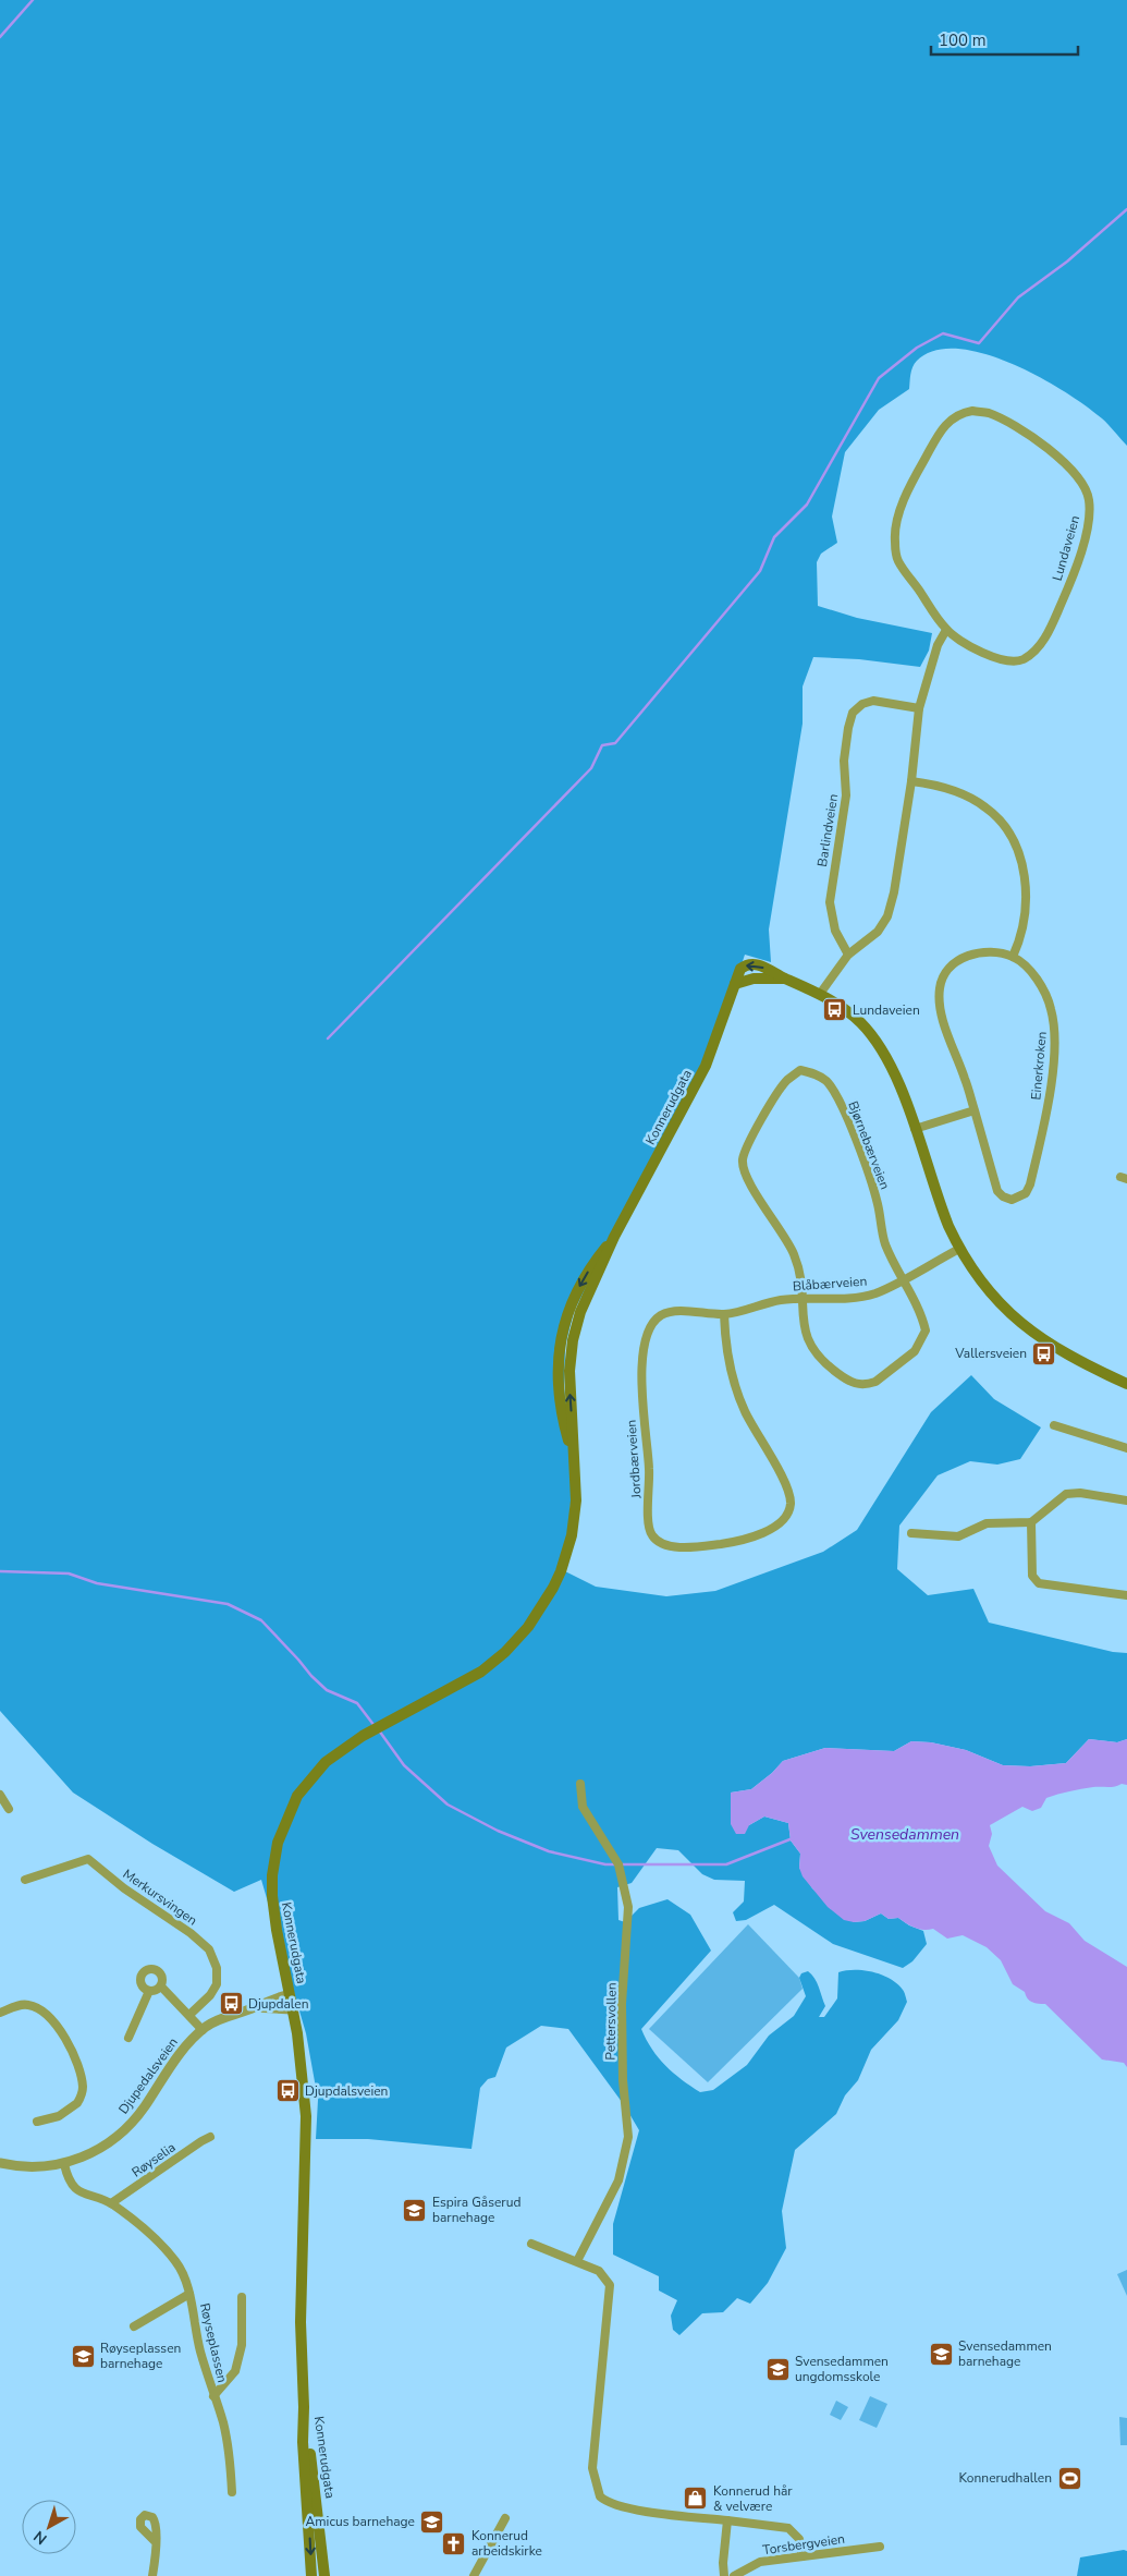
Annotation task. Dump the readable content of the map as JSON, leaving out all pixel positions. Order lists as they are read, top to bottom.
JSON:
{
  "streets": {
    "main road": ["Konnerudgata"],
    "street": [
      "Lundaveien",
      "Barlindveien",
      "Einerkroken",
      "Bjørnebærveien",
      "Blåbærveien",
      "Jordbærveien",
      "Merkursvingen",
      "Pettersvollen",
      "Djupedalsveien",
      "Røyselia",
      "Røyseplassen",
      "Torsbergveien"
    ]
  },
  "crossings": [
    ["Konnerudgata", "Djupedalsveien"],
    ["Bjørnebærveien", "Blåbærveien"],
    ["Blåbærveien", "Jordbærveien"],
    ["Djupedalsveien", "Røyseplassen"],
    ["Røyselia", "Røyseplassen"]
  ],
  "water": ["Svensedammen"],
  "places": {
    "bus stop": [
      "Lundaveien",
      "Vallersveien",
      "Djupdalen",
      "Djupdalsveien"
    ],
    "school or university": [
      "Espira Gåserud barnehage",
      "Svensedammen barnehage",
      "Røyseplassen barnehage",
      "Svensedammen ungdomsskole",
      "Amicus barnehage"
    ],
    "sports": ["Konnerudhallen"],
    "shop": ["Konnerud hår & velvære"],
    "church": ["Konnerud arbeidskirke"]
  },
  "scale_bar": "100 m",
  "north": "bottom left"
}
